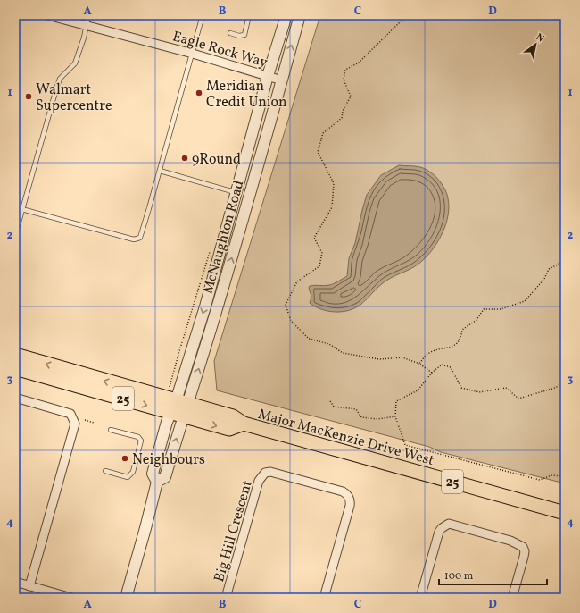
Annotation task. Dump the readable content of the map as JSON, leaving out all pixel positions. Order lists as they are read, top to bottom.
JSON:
{
  "streets": {
    "main road": ["25", "Major MacKenzie Drive West"],
    "street": ["Eagle Rock Way", "McNaughton Road", "Big Hill Crescent"]
  },
  "crossings": [
    ["Eagle Rock Way", "McNaughton Road"],
    ["McNaughton Road", "Major MacKenzie Drive West"]
  ],
  "places": [
    "Meridian Credit Union",
    "Walmart Supercentre",
    "9Round",
    "Neighbours"
  ],
  "scale_bar": "100 m",
  "north": "top right",
  "grid": {
    "columns": [
      "A",
      "B",
      "C",
      "D"
    ],
    "rows": [
      "1",
      "2",
      "3",
      "4"
    ]
  }
}
